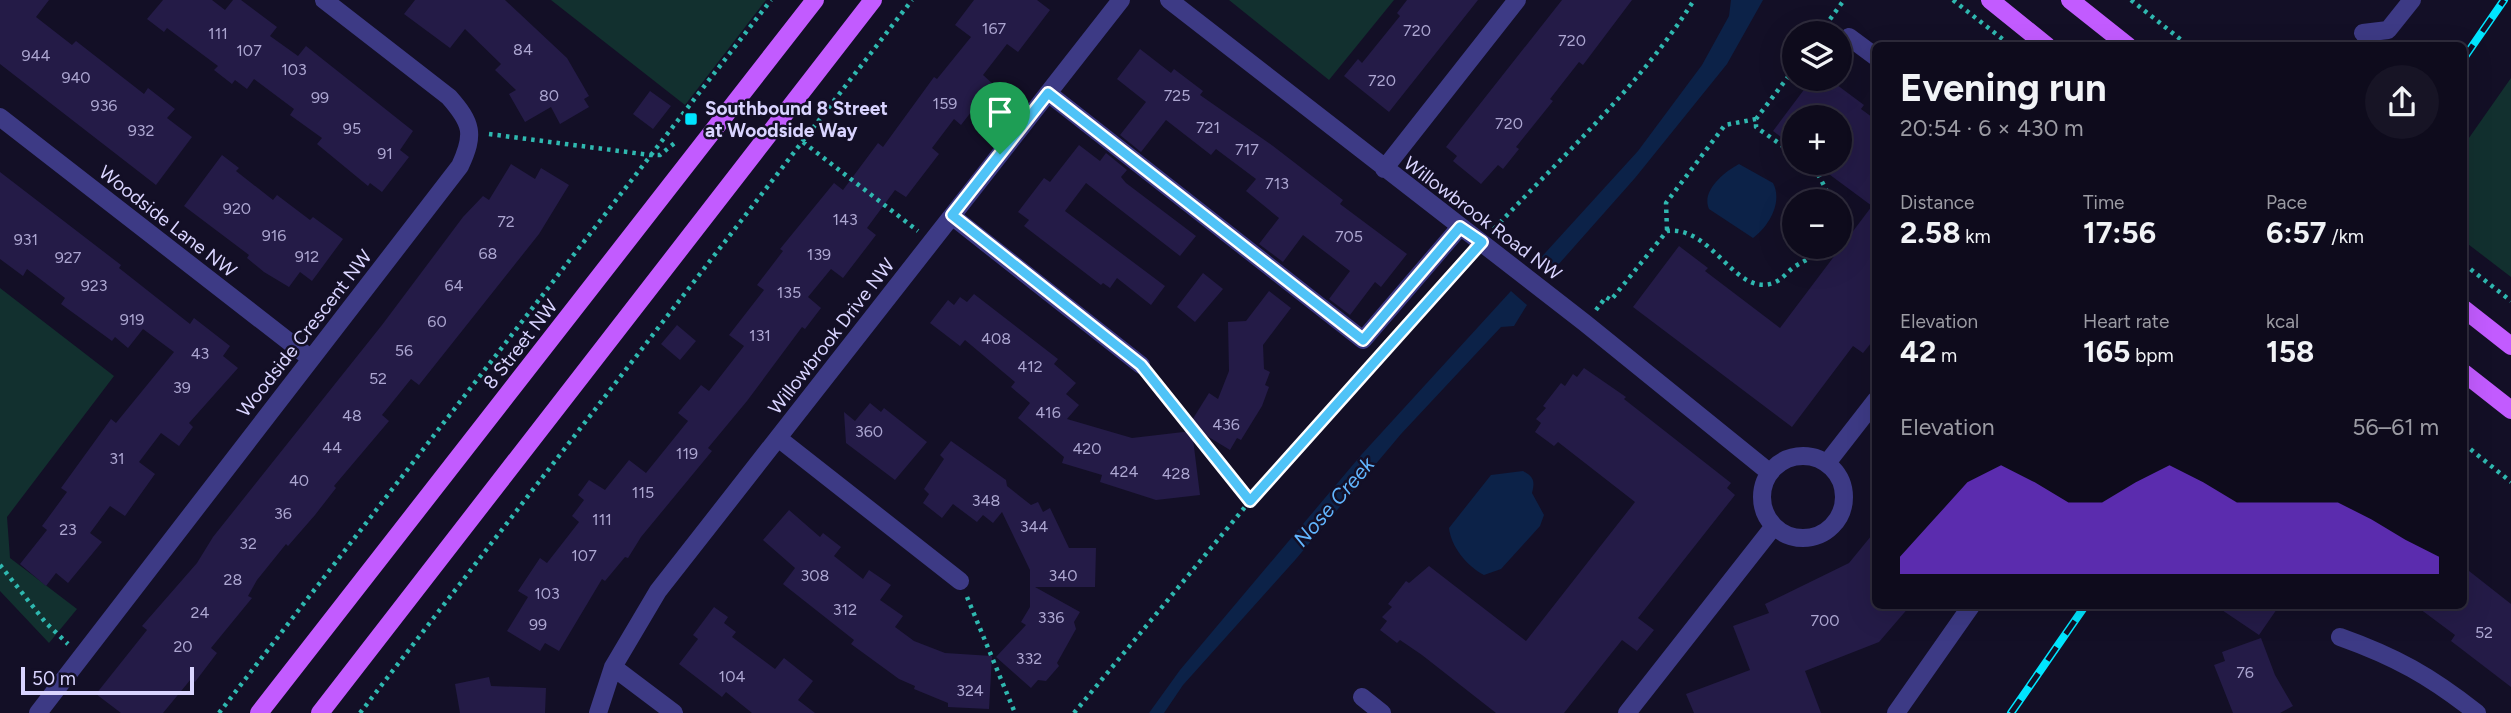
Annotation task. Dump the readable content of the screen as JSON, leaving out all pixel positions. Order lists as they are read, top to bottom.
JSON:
{
  "streets": {
    "main road": ["8 Street NW"],
    "street": [
      "Willowbrook Road NW",
      "Woodside Lane NW",
      "Woodside Crescent NW",
      "Willowbrook Drive NW"
    ]
  },
  "crossings": [
    ["Woodside Lane NW", "Woodside Crescent NW"]
  ],
  "water": ["Nose Creek"],
  "places": {
    "transit": ["Southbound 8 Street at Woodside Way"]
  },
  "house_numbers": [
    "167",
    "720",
    "111",
    "720",
    "84",
    "107",
    "944",
    "103",
    "940",
    "720",
    "80",
    "725",
    "99",
    "159",
    "936",
    "720",
    "721",
    "95",
    "932",
    "717",
    "91",
    "713",
    "920",
    "143",
    "72",
    "916",
    "705",
    "931",
    "68",
    "139",
    "912",
    "927",
    "923",
    "64",
    "135",
    "919",
    "60",
    "131",
    "408",
    "56",
    "43",
    "412",
    "52",
    "39",
    "416",
    "48",
    "436",
    "360",
    "44",
    "420",
    "119",
    "31",
    "424",
    "428",
    "40",
    "115",
    "348",
    "36",
    "111",
    "344",
    "23",
    "32",
    "107",
    "308",
    "340",
    "28",
    "103",
    "312",
    "24",
    "336",
    "700",
    "99",
    "52",
    "20",
    "332",
    "76",
    "104",
    "324"
  ],
  "scale_bar": "50 m",
  "page": {
    "map_buttons": ["+", "−"],
    "heading": ["Evening run", "20:54 · 6 × 430 m"],
    "stats": [
      ["Distance", "2.58 km"],
      ["Time", "17:56"],
      ["Pace", "6:57 /km"],
      ["Elevation", "42 m"],
      ["Heart rate", "165 bpm"],
      ["kcal", "158"]
    ],
    "chart": ["Elevation", "56–61 m"],
    "scale": "50 m"
  }
}
